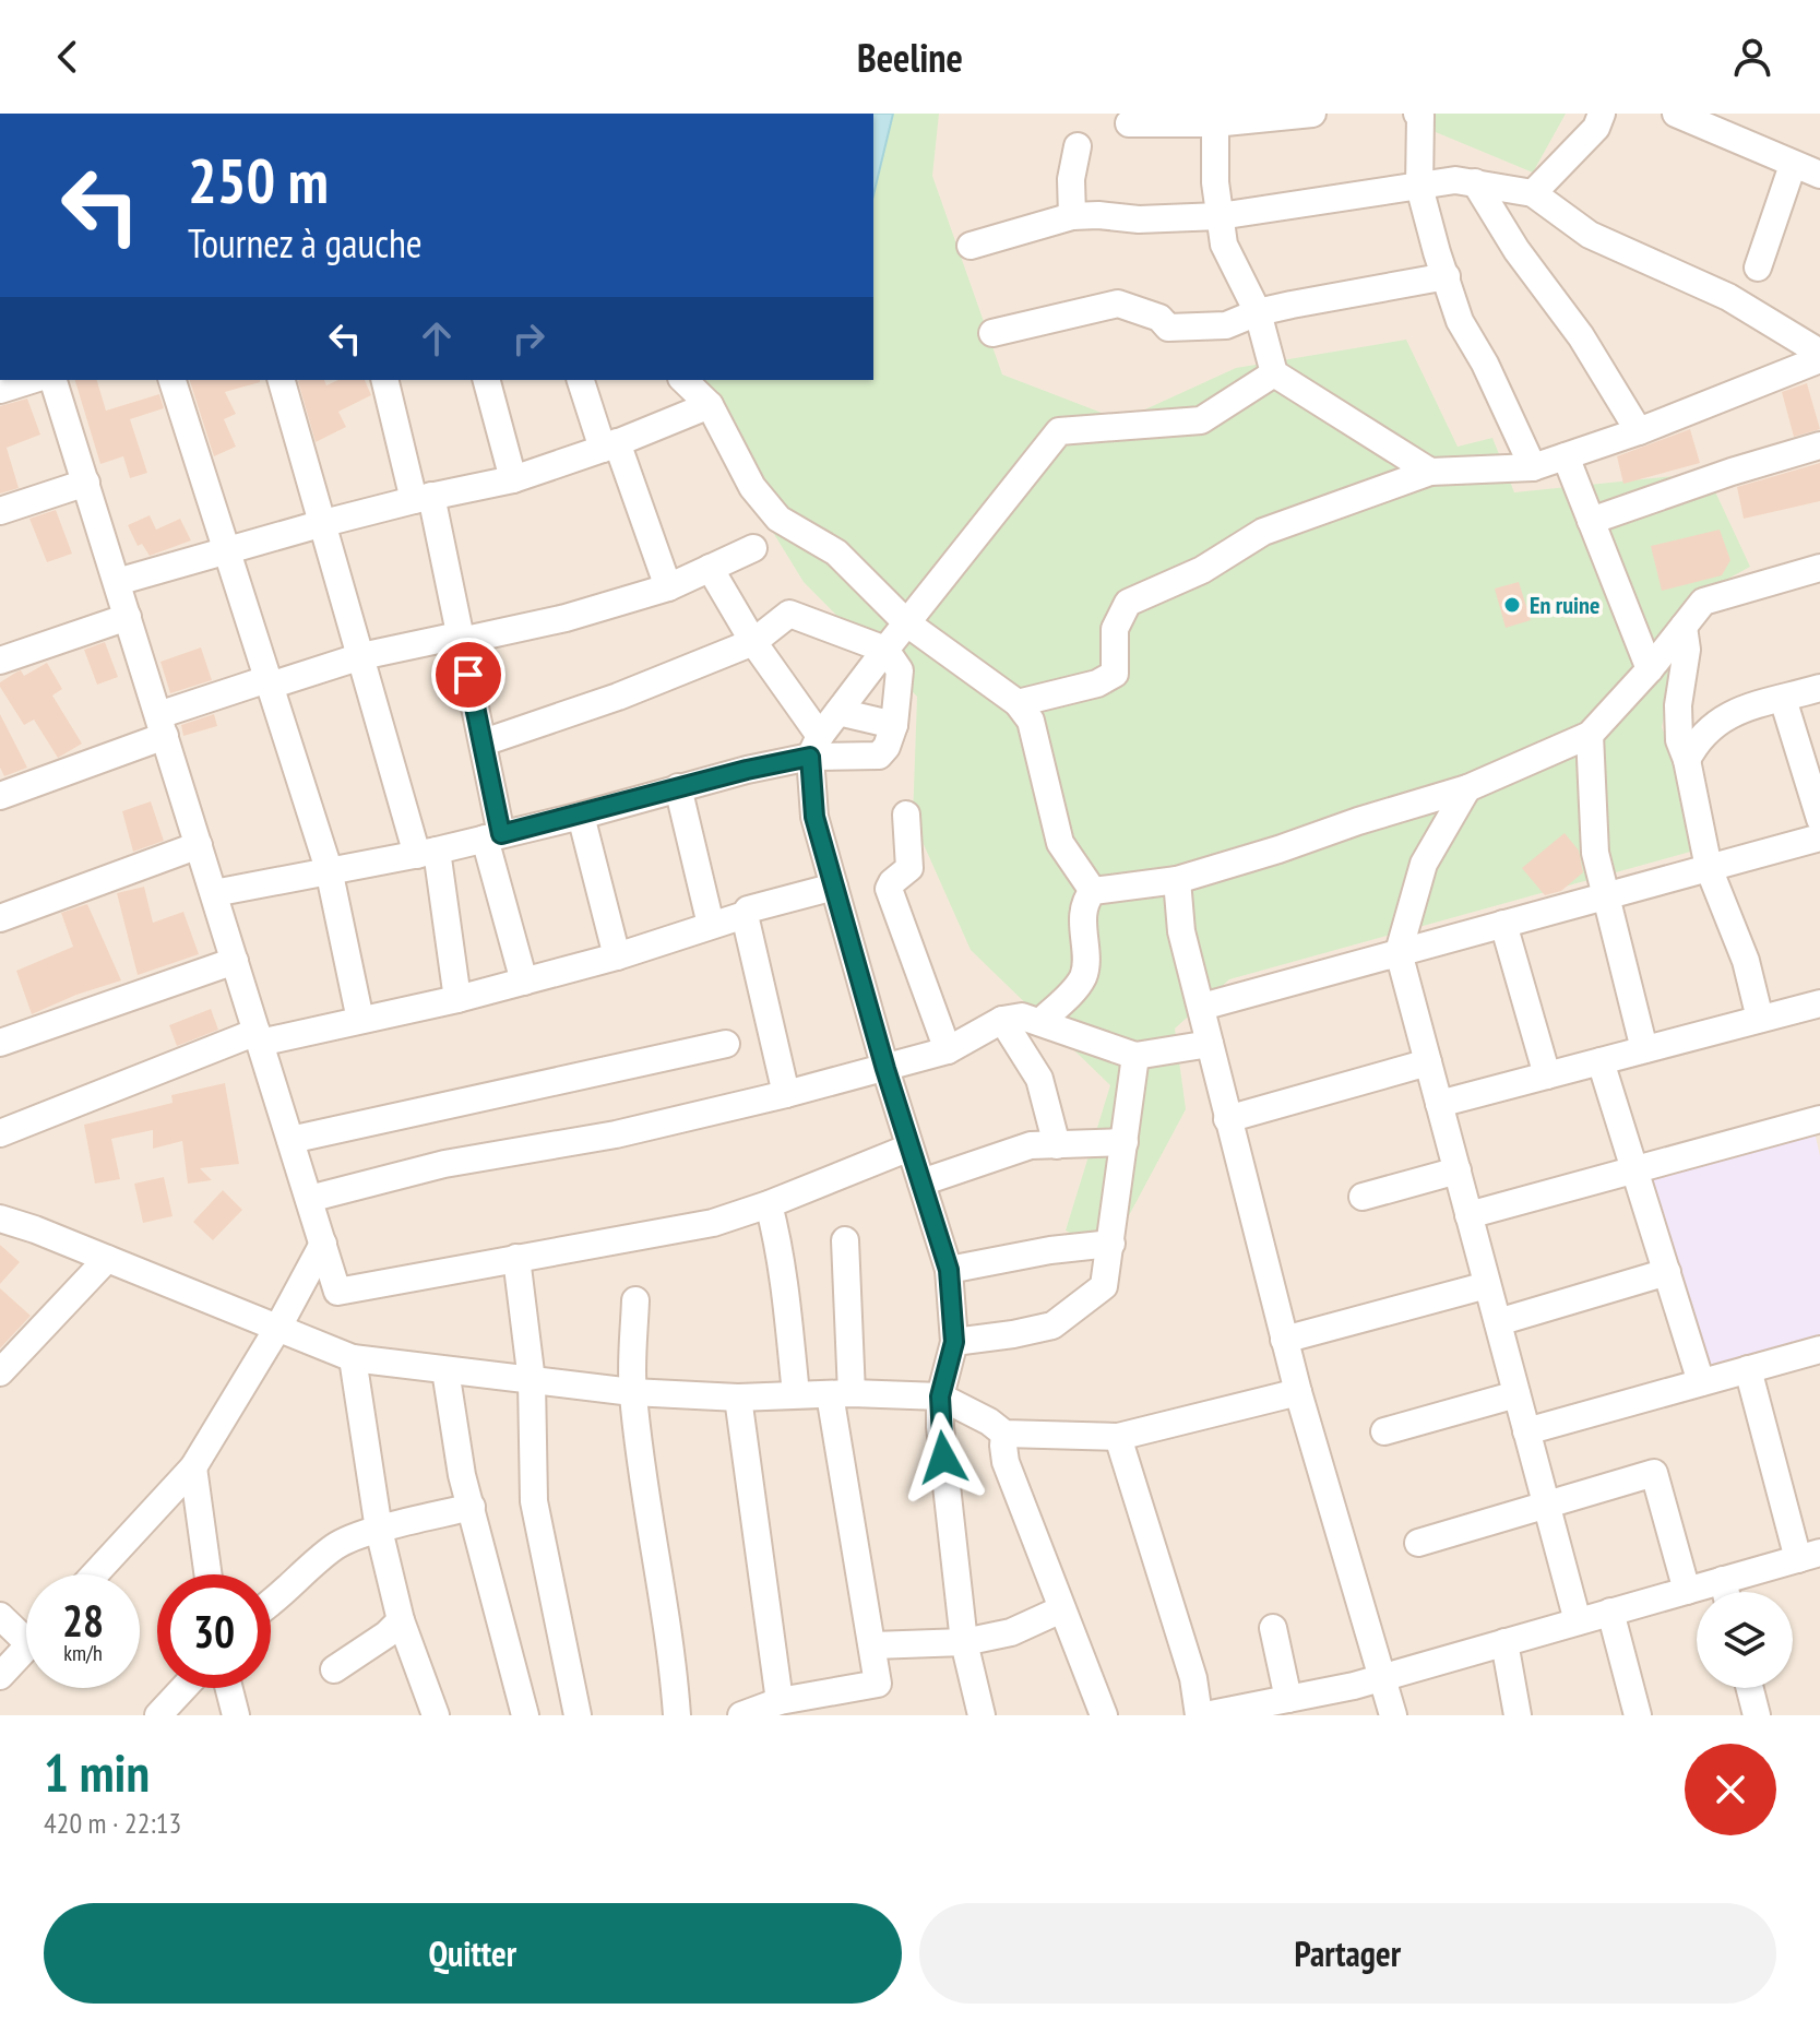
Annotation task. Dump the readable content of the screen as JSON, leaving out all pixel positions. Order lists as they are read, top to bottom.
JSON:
{
  "places": ["En ruine"],
  "page": {
    "header": "Beeline",
    "turn": ["250 m", "Tournez à gauche"],
    "speed": "28 km/h",
    "limit": "30",
    "heading": ["1 min", "420 m · 22:13"],
    "buttons": ["Quitter", "Partager"]
  }
}
